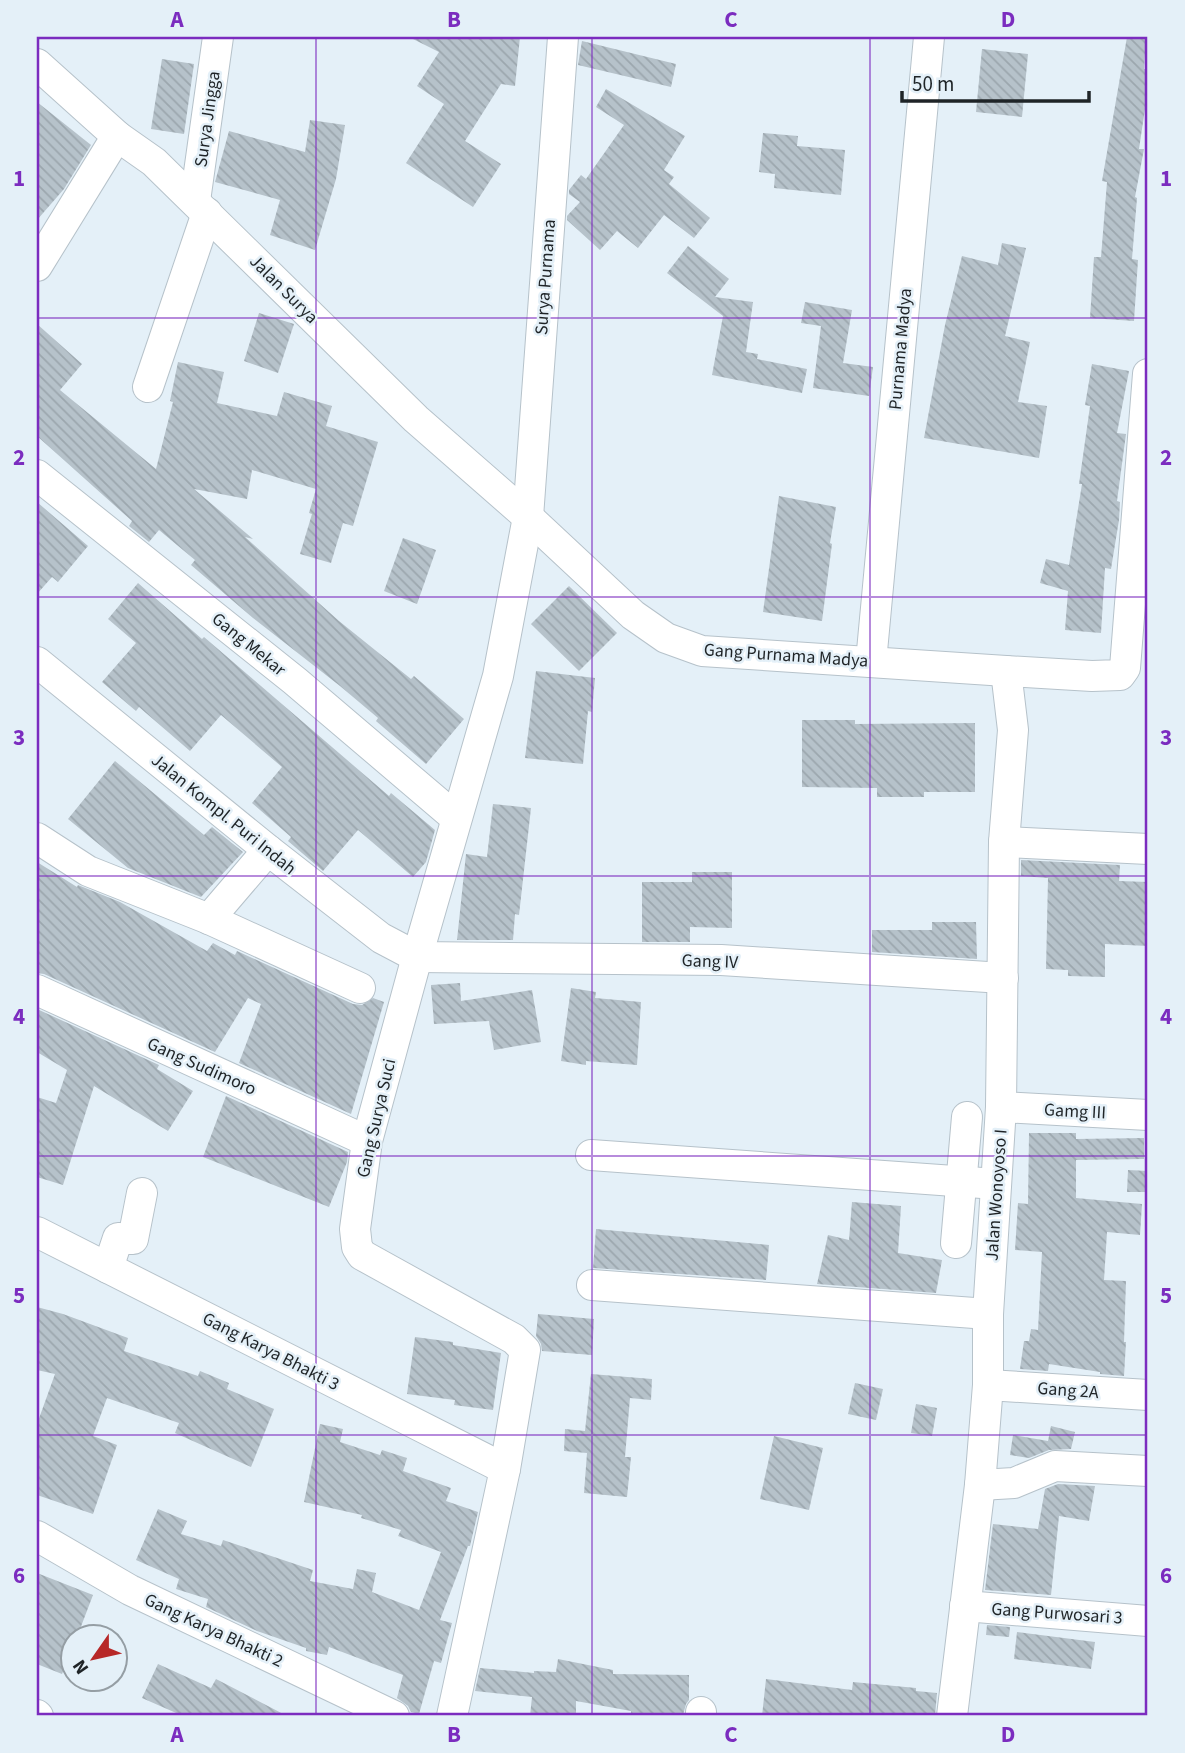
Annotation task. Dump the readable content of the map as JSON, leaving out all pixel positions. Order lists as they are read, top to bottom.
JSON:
{
  "streets": {
    "street": [
      "Surya Jingga",
      "Surya Purnama",
      "Jalan Surya",
      "Purnama Madya",
      "Gang Mekar",
      "Gang Purnama Madya",
      "Jalan Kompl. Puri Indah",
      "Gang IV",
      "Gang Sudimoro",
      "Gamg III",
      "Gang Surya Suci",
      "Jalan Wonoyoso I",
      "Gang Karya Bhakti 3",
      "Gang 2A",
      "Gang Purwosari 3",
      "Gang Karya Bhakti 2"
    ]
  },
  "crossings": [
    ["Surya Jingga", "Jalan Surya"],
    ["Surya Purnama", "Jalan Surya"],
    ["Surya Purnama", "Gang Purnama Madya"],
    ["Surya Purnama", "Gang Surya Suci"],
    ["Jalan Surya", "Gang Purnama Madya"],
    ["Jalan Surya", "Gang Surya Suci"],
    ["Purnama Madya", "Gang Purnama Madya"],
    ["Gang Mekar", "Gang Surya Suci"],
    ["Gang Purnama Madya", "Gang Surya Suci"],
    ["Gang Purnama Madya", "Jalan Wonoyoso I"],
    ["Jalan Kompl. Puri Indah", "Gang IV"],
    ["Jalan Kompl. Puri Indah", "Gang Surya Suci"],
    ["Gang IV", "Gang Surya Suci"],
    ["Gang IV", "Jalan Wonoyoso I"],
    ["Gang Sudimoro", "Gang Surya Suci"],
    ["Gamg III", "Jalan Wonoyoso I"],
    ["Gang Surya Suci", "Gang Karya Bhakti 3"],
    ["Jalan Wonoyoso I", "Gang 2A"],
    ["Jalan Wonoyoso I", "Gang Purwosari 3"]
  ],
  "scale_bar": "50 m",
  "north": "bottom left",
  "grid": {
    "columns": [
      "A",
      "B",
      "C",
      "D"
    ],
    "rows": [
      "1",
      "2",
      "3",
      "4",
      "5",
      "6"
    ]
  }
}
